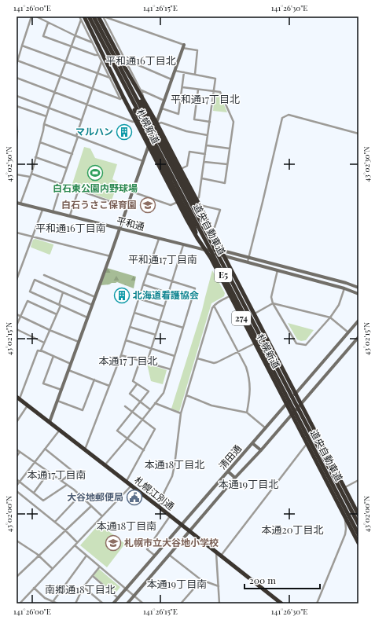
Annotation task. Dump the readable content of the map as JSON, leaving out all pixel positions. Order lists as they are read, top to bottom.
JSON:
{
  "streets": {
    "highway": [
      "札幌新道",
      "道央自動車道",
      "E5",
      "274",
      "札幌江別通"
    ],
    "street": ["平和通", "清田通"]
  },
  "crossings": [
    ["札幌新道", "平和通"],
    ["札幌新道", "清田通"],
    ["清田通", "札幌江別通"]
  ],
  "districts": [
    "平和通16丁目北",
    "平和通17丁目北",
    "平和通16丁目南",
    "平和通17丁目南",
    "本通17丁目北",
    "本通18丁目北",
    "本通17丁目南",
    "本通19丁目北",
    "本通18丁目南",
    "本通20丁目北",
    "本通19丁目南",
    "南郷通18丁目北"
  ],
  "places": {
    "building": ["マルハン", "北海道看護協会"],
    "sports": ["白石東公園内野球場"],
    "school or university": ["白石うさこ保育園", "札幌市立大谷地小学校"],
    "public building": ["大谷地郵便局"]
  },
  "scale_bar": "200 m",
  "coordinates": [
    "141°26'00\"E",
    "141°26'15\"E",
    "141°26'30\"E",
    "43°02'30\"N",
    "43°02'15\"N",
    "43°02'00\"N"
  ]
}
